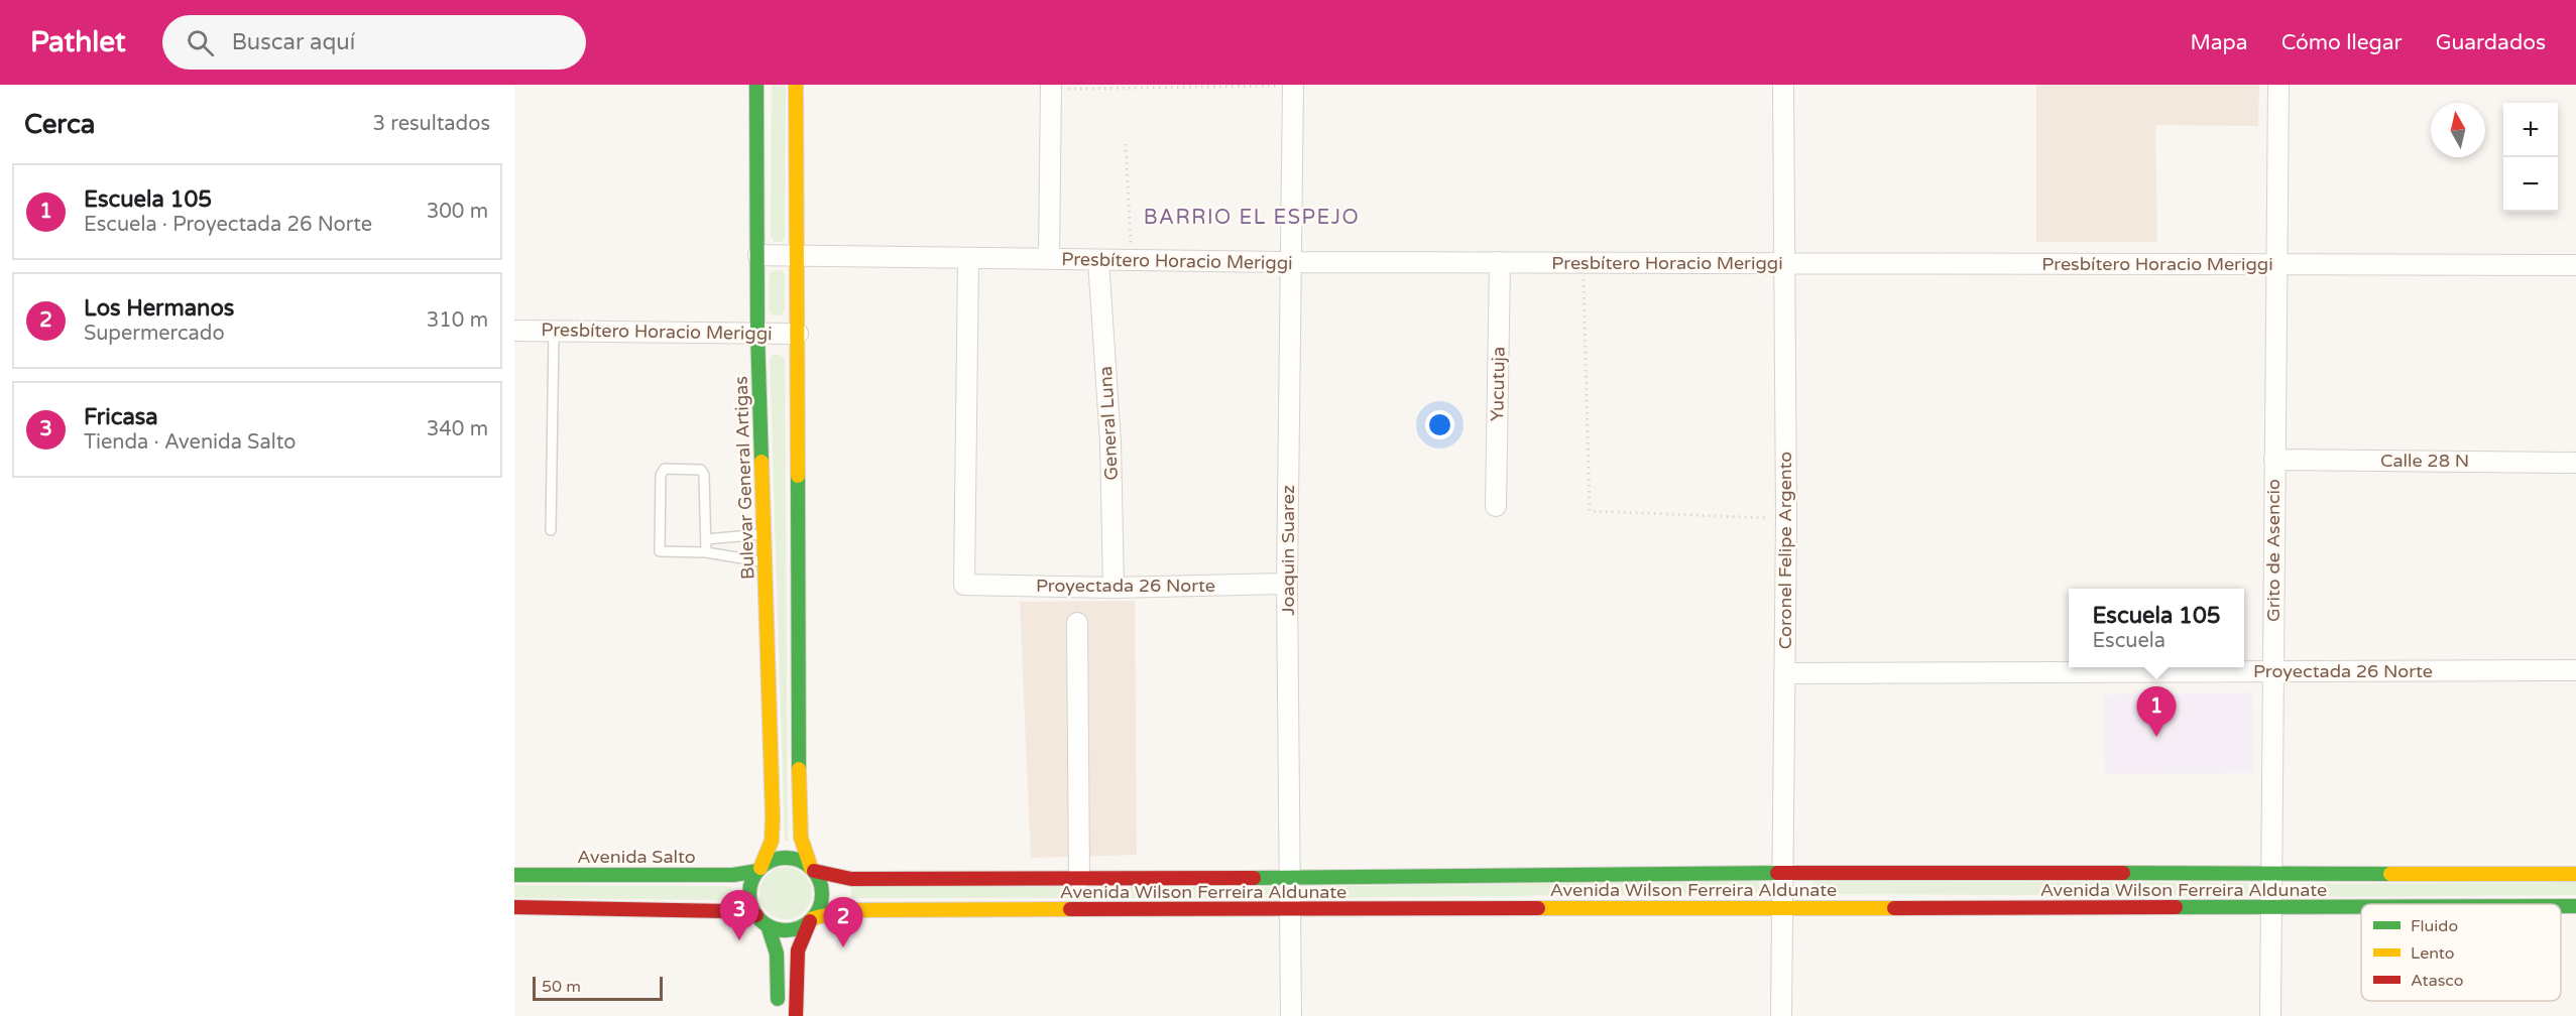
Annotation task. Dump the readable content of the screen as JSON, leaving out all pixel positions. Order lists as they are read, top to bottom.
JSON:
{
  "streets": {
    "street": [
      "Presbítero Horacio Meriggi",
      "Yucutuja",
      "General Luna",
      "Calle 28 N",
      "Bulevar General Artigas",
      "Joaquin Suarez",
      "Coronel Felipe Argento",
      "Grito de Asencio",
      "Proyectada 26 Norte",
      "Avenida Salto",
      "Avenida Wilson Ferreira Aldunate"
    ]
  },
  "crossings": [
    ["Presbítero Horacio Meriggi", "Yucutuja"],
    ["Presbítero Horacio Meriggi", "General Luna"],
    ["Presbítero Horacio Meriggi", "Bulevar General Artigas"],
    ["Presbítero Horacio Meriggi", "Joaquin Suarez"],
    ["Presbítero Horacio Meriggi", "Coronel Felipe Argento"],
    ["Presbítero Horacio Meriggi", "Grito de Asencio"],
    ["Presbítero Horacio Meriggi", "Proyectada 26 Norte"],
    ["General Luna", "Proyectada 26 Norte"],
    ["Calle 28 N", "Grito de Asencio"],
    ["Bulevar General Artigas", "Avenida Salto"],
    ["Bulevar General Artigas", "Avenida Wilson Ferreira Aldunate"],
    ["Joaquin Suarez", "Proyectada 26 Norte"],
    ["Joaquin Suarez", "Avenida Wilson Ferreira Aldunate"],
    ["Coronel Felipe Argento", "Proyectada 26 Norte"],
    ["Coronel Felipe Argento", "Avenida Wilson Ferreira Aldunate"],
    ["Grito de Asencio", "Proyectada 26 Norte"],
    ["Grito de Asencio", "Avenida Wilson Ferreira Aldunate"],
    ["Avenida Salto", "Avenida Wilson Ferreira Aldunate"]
  ],
  "districts": ["BARRIO EL ESPEJO"],
  "legend": ["Fluido", "Lento", "Atasco"],
  "scale_bar": "50 m",
  "north": "top",
  "page": {
    "header": "Pathlet",
    "search": "Buscar aquí",
    "nav": ["Mapa", "Cómo llegar", "Guardados"],
    "heading": ["Cerca", "3 resultados"],
    "map_buttons": ["+", "−"],
    "list": [
      {
        "mark": "1",
        "name": "Escuela 105",
        "note": "Escuela · Proyectada 26 Norte",
        "value": "300 m"
      },
      {
        "mark": "2",
        "name": "Los Hermanos",
        "note": "Supermercado",
        "value": "310 m"
      },
      {
        "mark": "3",
        "name": "Fricasa",
        "note": "Tienda · Avenida Salto",
        "value": "340 m"
      }
    ],
    "popup": ["Escuela 105", "Escuela"],
    "pins": ["1", "3", "2"],
    "scale": "50 m"
  }
}
